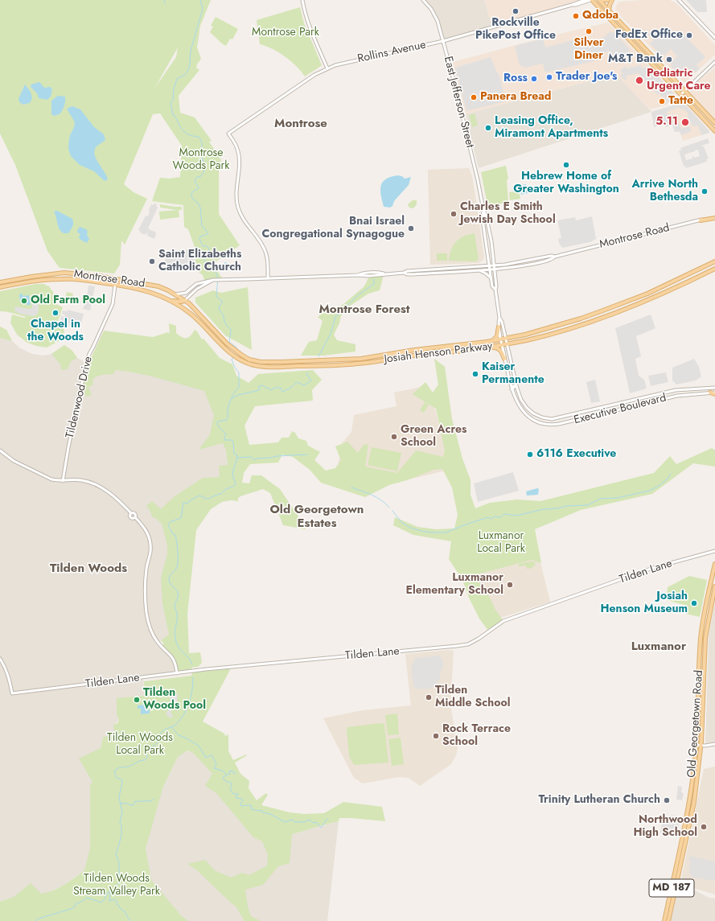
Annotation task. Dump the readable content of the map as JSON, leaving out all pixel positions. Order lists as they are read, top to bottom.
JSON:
{
  "streets": {
    "main road": [
      "Montrose Road",
      "Josiah Henson Parkway",
      "Old Georgetown Road",
      "MD 187"
    ],
    "street": [
      "Rollins Avenue",
      "East Jefferson Street",
      "Tildenwood Drive",
      "Executive Boulevard",
      "Tilden Lane"
    ]
  },
  "crossings": [
    ["Rollins Avenue", "East Jefferson Street"],
    ["Rollins Avenue", "Montrose Road"],
    ["East Jefferson Street", "Montrose Road"],
    ["East Jefferson Street", "Josiah Henson Parkway"],
    ["East Jefferson Street", "Executive Boulevard"],
    ["Montrose Road", "Josiah Henson Parkway"],
    ["Montrose Road", "Tildenwood Drive"]
  ],
  "districts": [
    "Montrose",
    "Montrose Forest",
    "Old Georgetown Estates",
    "Tilden Woods",
    "Luxmanor"
  ],
  "parks": [
    "Montrose Park",
    "Montrose Woods Park",
    "Luxmanor Local Park",
    "Tilden Woods Local Park",
    "Tilden Woods Stream Valley Park"
  ],
  "places": [
    "Rockville PikePost Office",
    "Qdoba",
    "Silver Diner",
    "FedEx Office",
    "M&T Bank",
    "Trader Joe's",
    "Ross",
    "Pediatric Urgent Care",
    "Panera Bread",
    "Tatte",
    "5.11",
    "Leasing Office, Miramont Apartments",
    "Hebrew Home of Greater Washington",
    "Arrive North Bethesda",
    "Charles E Smith Jewish Day School",
    "Bnai Israel Congregational Synagogue",
    "Saint Elizabeths Catholic Church",
    "Old Farm Pool",
    "Chapel in the Woods",
    "Kaiser Permanente",
    "Green Acres School",
    "6116 Executive",
    "Luxmanor Elementary School",
    "Josiah Henson Museum",
    "Tilden Middle School",
    "Tilden Woods Pool",
    "Rock Terrace School",
    "Trinity Lutheran Church",
    "Northwood High School"
  ]
}
